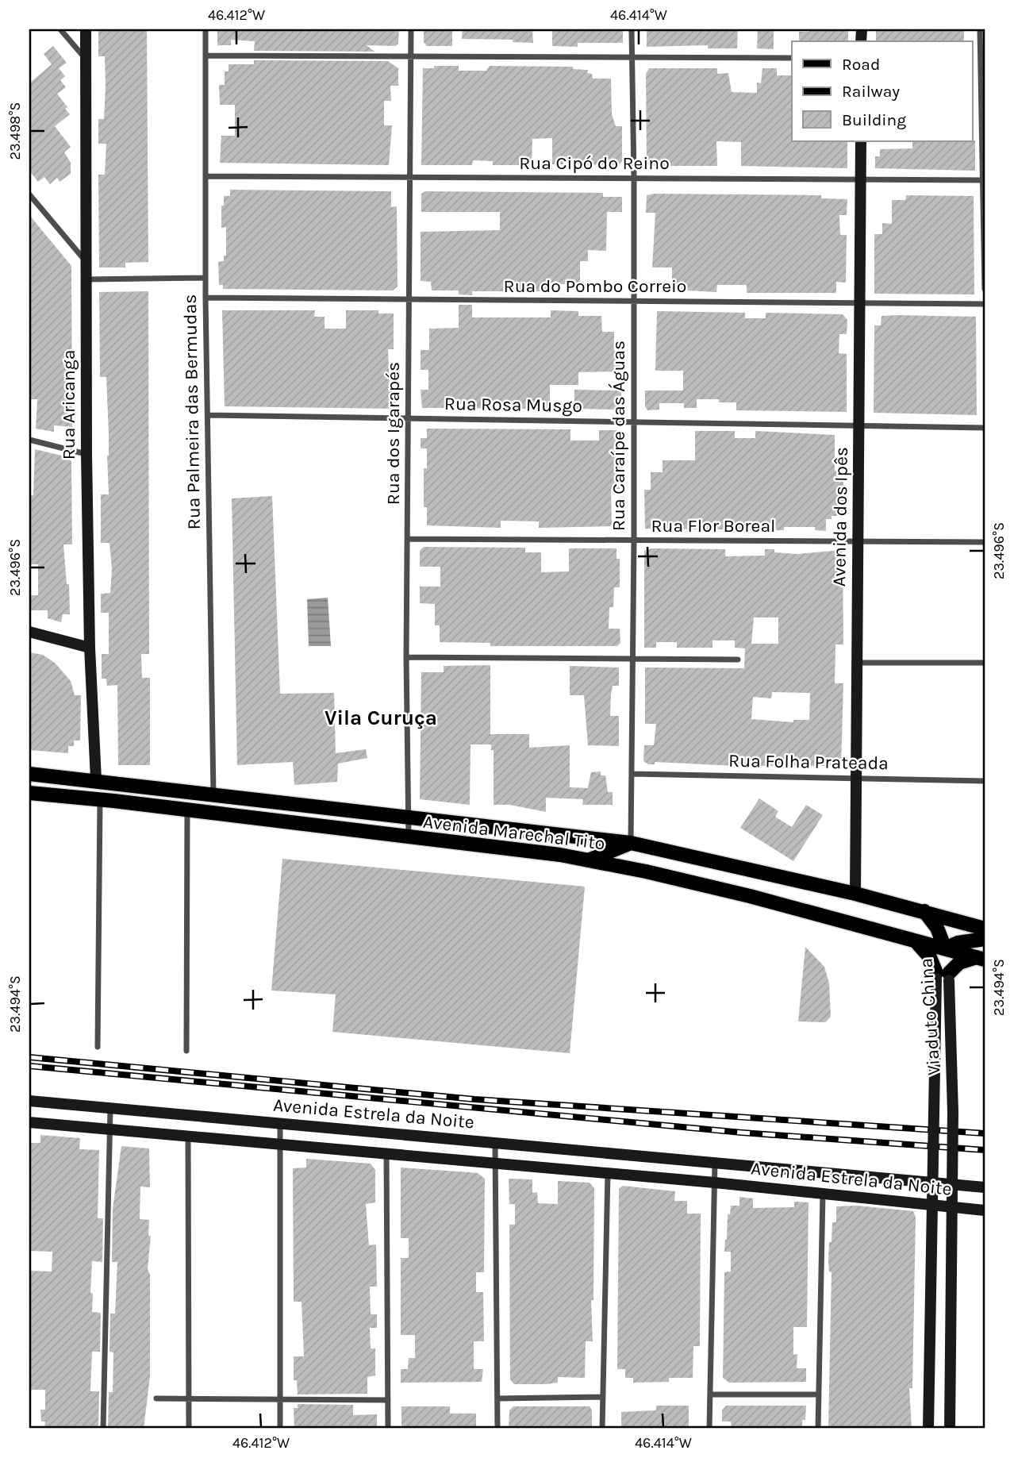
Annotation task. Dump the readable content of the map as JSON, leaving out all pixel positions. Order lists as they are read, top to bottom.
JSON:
{
  "streets": {
    "main road": ["Avenida Marechal Tito"],
    "street": [
      "Rua Cipó do Reino",
      "Rua do Pombo Correio",
      "Rua Aricanga",
      "Rua Rosa Musgo",
      "Rua Palmeira das Bermudas",
      "Rua dos Igarapés",
      "Rua Caraípe das Águas",
      "Avenida dos Ipês",
      "Rua Flor Boreal",
      "Rua Folha Prateada",
      "Viaduto China",
      "Avenida Estrela da Noite"
    ]
  },
  "crossings": [
    ["Rua Cipó do Reino", "Rua Palmeira das Bermudas"],
    ["Rua Cipó do Reino", "Rua dos Igarapés"],
    ["Rua Cipó do Reino", "Rua Caraípe das Águas"],
    ["Rua Cipó do Reino", "Avenida dos Ipês"],
    ["Rua do Pombo Correio", "Rua Palmeira das Bermudas"],
    ["Rua do Pombo Correio", "Rua dos Igarapés"],
    ["Rua do Pombo Correio", "Rua Caraípe das Águas"],
    ["Rua do Pombo Correio", "Avenida dos Ipês"],
    ["Rua Aricanga", "Avenida Marechal Tito"],
    ["Rua Rosa Musgo", "Rua Palmeira das Bermudas"],
    ["Rua Rosa Musgo", "Rua dos Igarapés"],
    ["Rua Rosa Musgo", "Rua Caraípe das Águas"],
    ["Rua Rosa Musgo", "Avenida dos Ipês"],
    ["Rua Palmeira das Bermudas", "Avenida Marechal Tito"],
    ["Rua dos Igarapés", "Rua Flor Boreal"],
    ["Rua dos Igarapés", "Avenida Marechal Tito"],
    ["Rua Caraípe das Águas", "Rua Flor Boreal"],
    ["Rua Caraípe das Águas", "Rua Folha Prateada"],
    ["Rua Caraípe das Águas", "Avenida Marechal Tito"],
    ["Avenida dos Ipês", "Rua Flor Boreal"],
    ["Avenida dos Ipês", "Rua Folha Prateada"],
    ["Avenida dos Ipês", "Avenida Marechal Tito"],
    ["Avenida Marechal Tito", "Viaduto China"]
  ],
  "districts": ["Vila Curuça"],
  "legend": ["Road", "Railway", "Building"],
  "coordinates": [
    "46.412°W",
    "46.414°W",
    "23.498°S",
    "23.496°S",
    "23.494°S"
  ]
}
